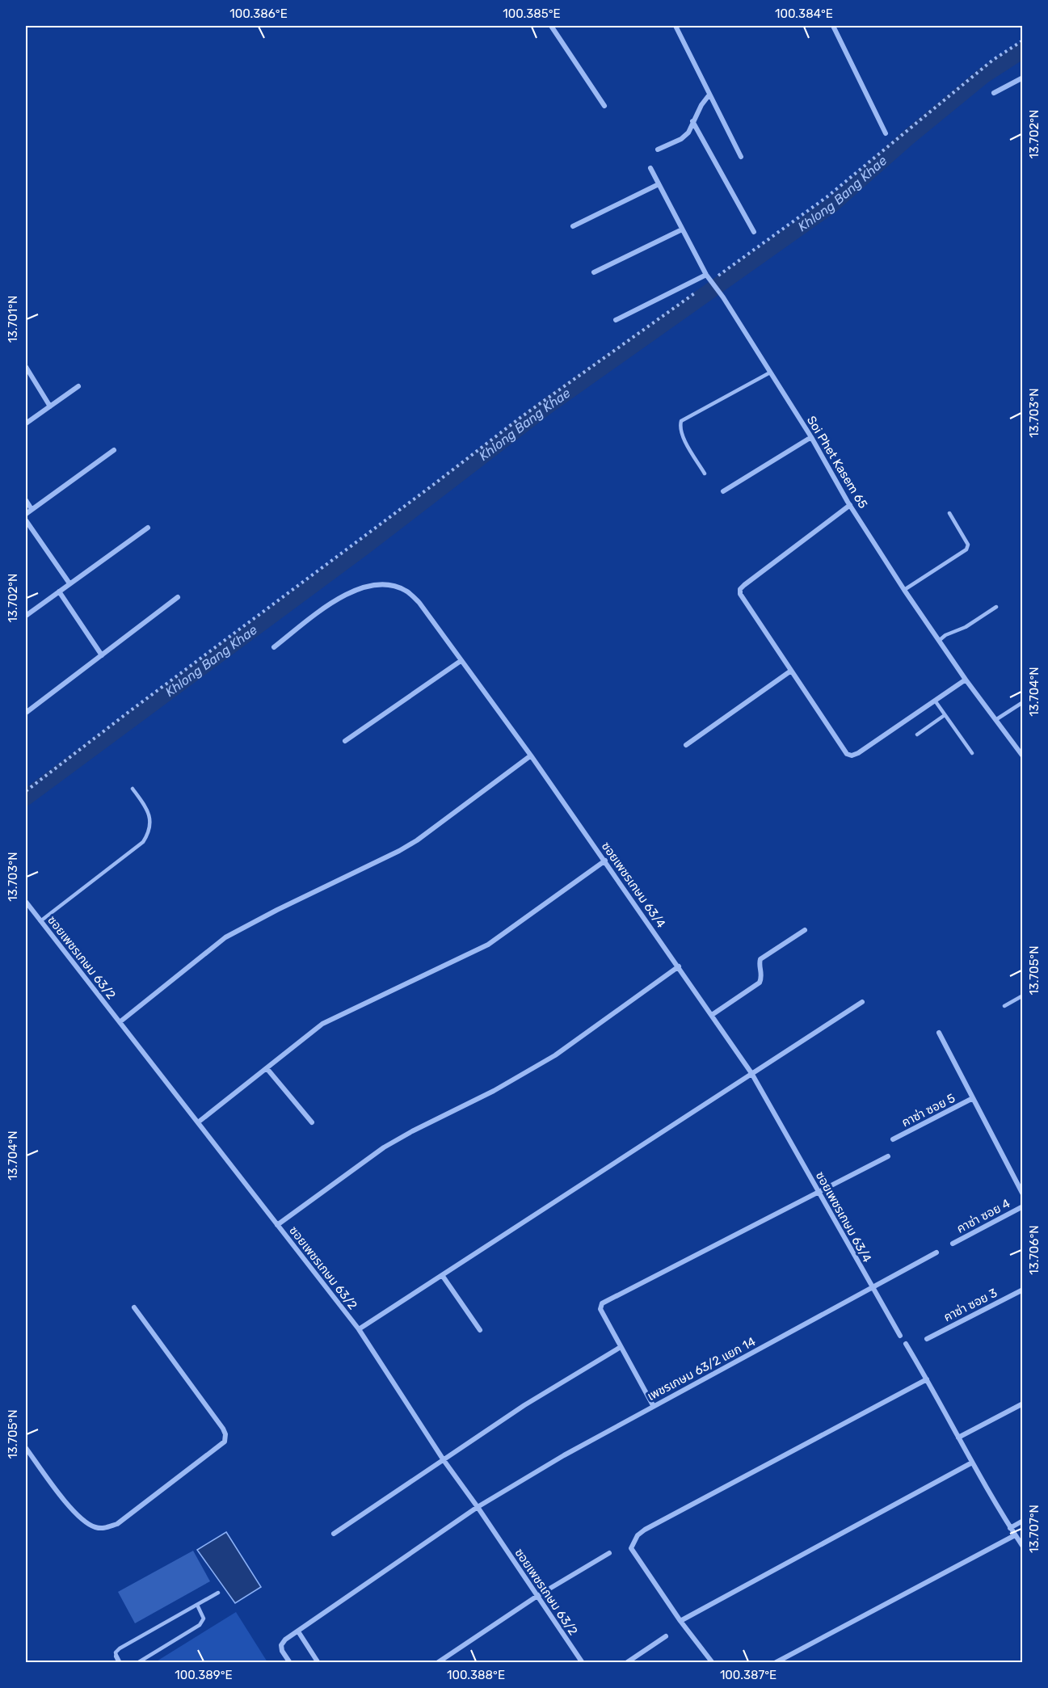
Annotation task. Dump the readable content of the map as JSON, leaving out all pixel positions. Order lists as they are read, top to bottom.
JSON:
{
  "streets": {
    "street": [
      "Soi Phet Kasem 65",
      "ซอยเพชรเกษม 63/4",
      "ซอยเพชรเกษม 63/2",
      "คาซ่า ซอย 5",
      "คาซ่า ซอย 4",
      "คาซ่า ซอย 3",
      "เพชรเกษม 63/2 แยก 14"
    ]
  },
  "crossings": [
    ["ซอยเพชรเกษม 63/4", "เพชรเกษม 63/2 แยก 14"],
    ["ซอยเพชรเกษม 63/2", "เพชรเกษม 63/2 แยก 14"]
  ],
  "water": ["Khlong Bang Khae"],
  "coordinates": [
    "100.386°E",
    "100.385°E",
    "100.384°E",
    "13.702°N",
    "13.701°N",
    "13.703°N",
    "13.704°N",
    "13.705°N",
    "13.706°N",
    "13.707°N",
    "100.389°E",
    "100.388°E",
    "100.387°E"
  ]
}
